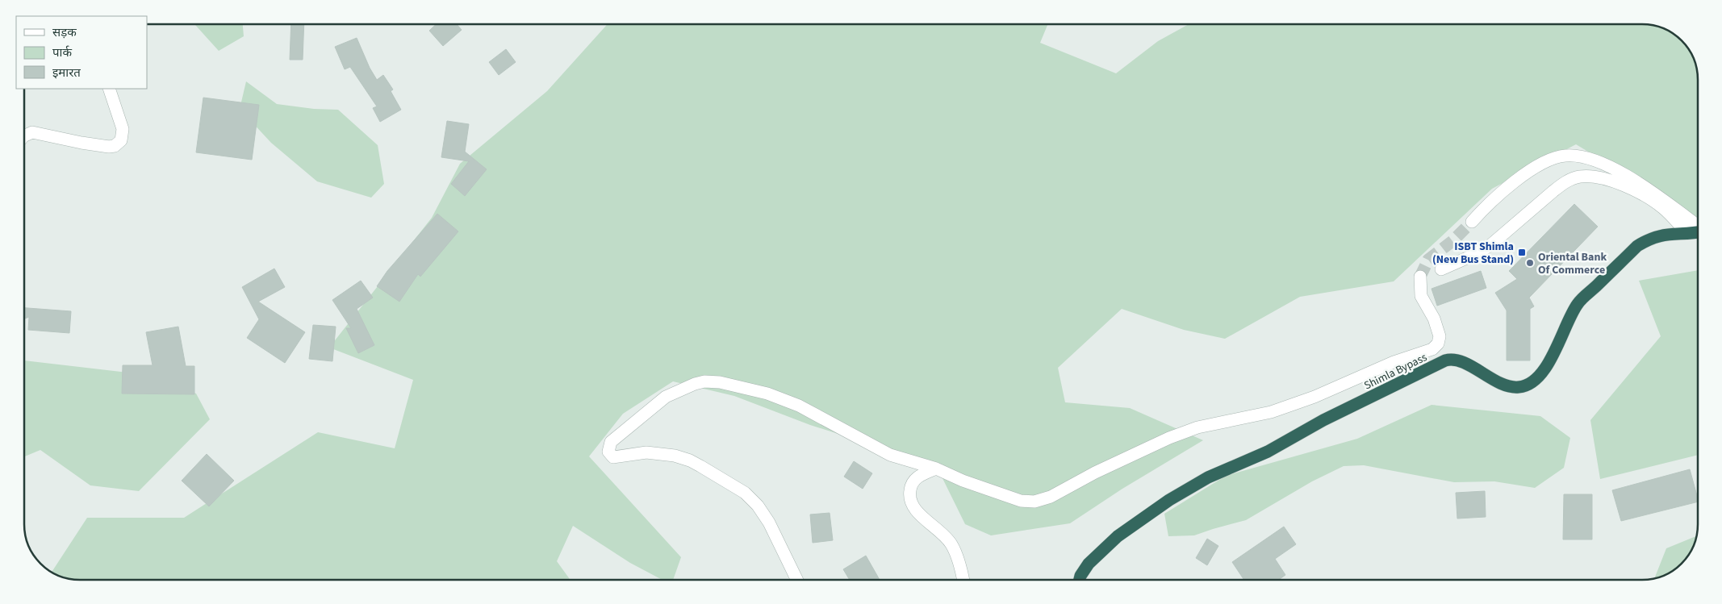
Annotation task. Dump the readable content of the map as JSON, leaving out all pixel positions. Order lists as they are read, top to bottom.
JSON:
{
  "streets": {
    "highway": ["Shimla Bypass"]
  },
  "places": {
    "transit": ["ISBT Shimla (New Bus Stand)"],
    "other": ["Oriental Bank Of Commerce"]
  },
  "legend": ["सड़क", "पार्क", "इमारत"]
}
